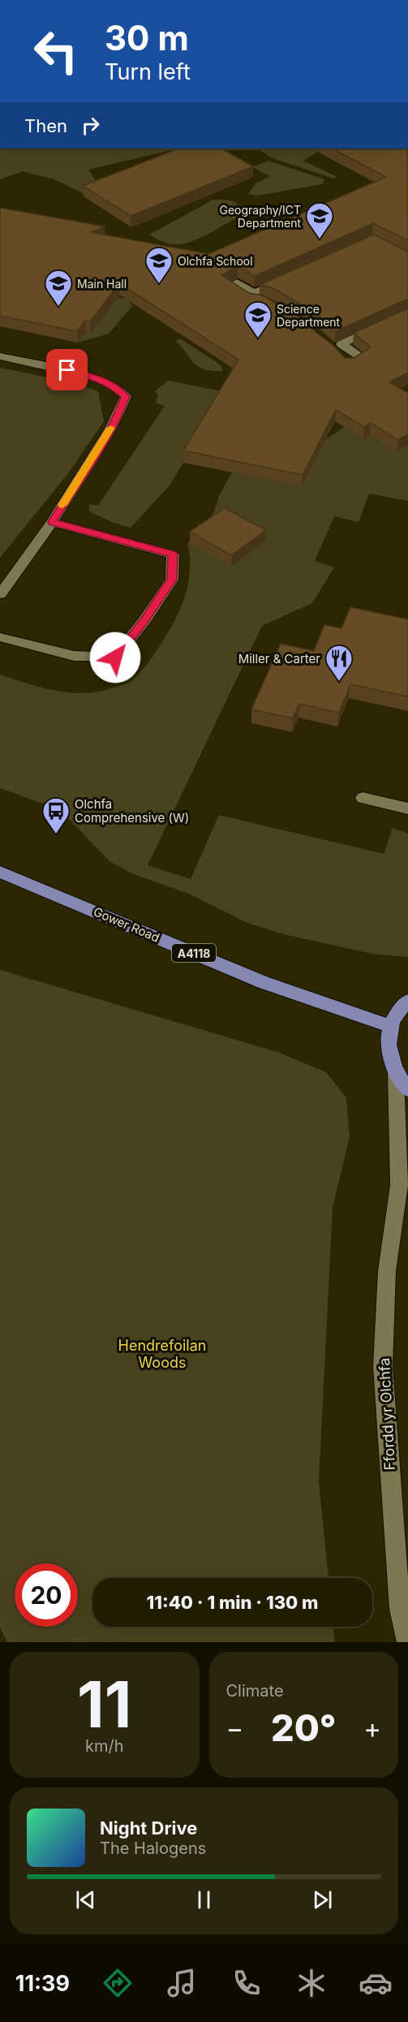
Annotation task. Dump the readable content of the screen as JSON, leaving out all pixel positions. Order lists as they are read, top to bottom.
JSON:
{
  "streets": {
    "main road": ["Gower Road", "A4118"],
    "street": ["Ffordd yr Olchfa"]
  },
  "parks": ["Hendrefoilan Woods"],
  "places": {
    "school or university": [
      "Geography/ICT Department",
      "Olchfa School",
      "Main Hall",
      "Science Department"
    ],
    "restaurant": ["Miller & Carter"],
    "bus stop": ["Olchfa Comprehensive (W)"]
  },
  "page": {
    "turn": ["30 m", "Turn left"],
    "then": "Then",
    "limit": "20",
    "trip": "11:40 · 1 min · 130 m",
    "tile": [
      ["11", "km/h"],
      "Climate"
    ],
    "heat": ["−", "20°", "+"],
    "song": ["Night Drive", "The Halogens"],
    "tabs": "11:39"
  }
}
